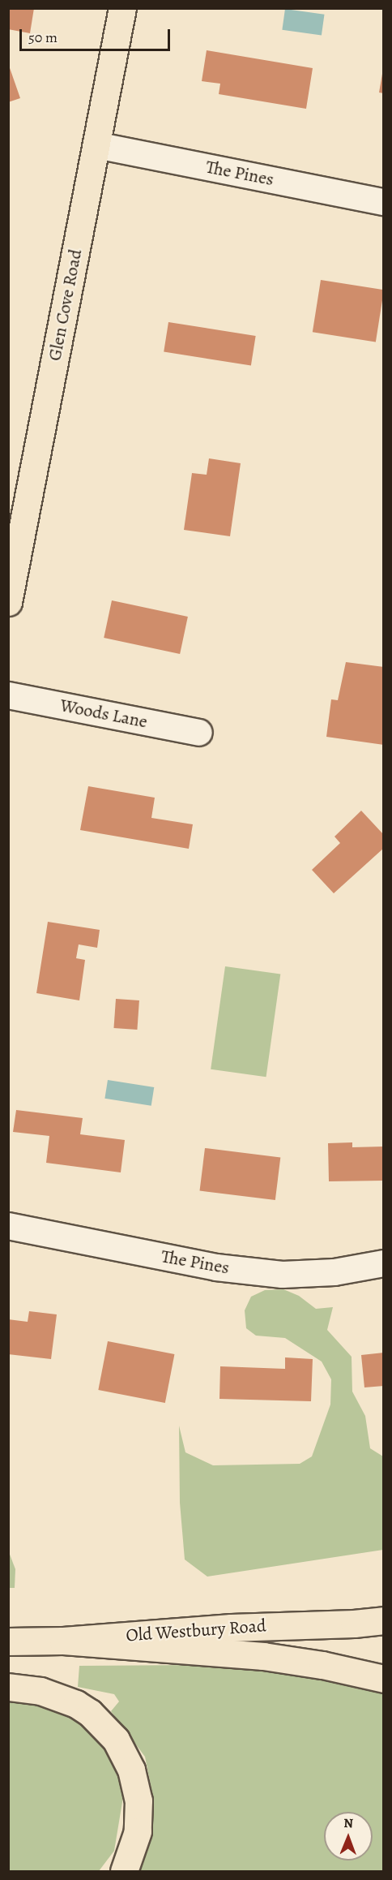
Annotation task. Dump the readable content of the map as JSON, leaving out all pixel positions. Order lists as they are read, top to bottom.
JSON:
{
  "streets": {
    "main road": ["Glen Cove Road", "Old Westbury Road"],
    "street": ["The Pines", "Woods Lane"]
  },
  "crossings": [
    ["The Pines", "Glen Cove Road"]
  ],
  "scale_bar": "50 m",
  "north": "top"
}
